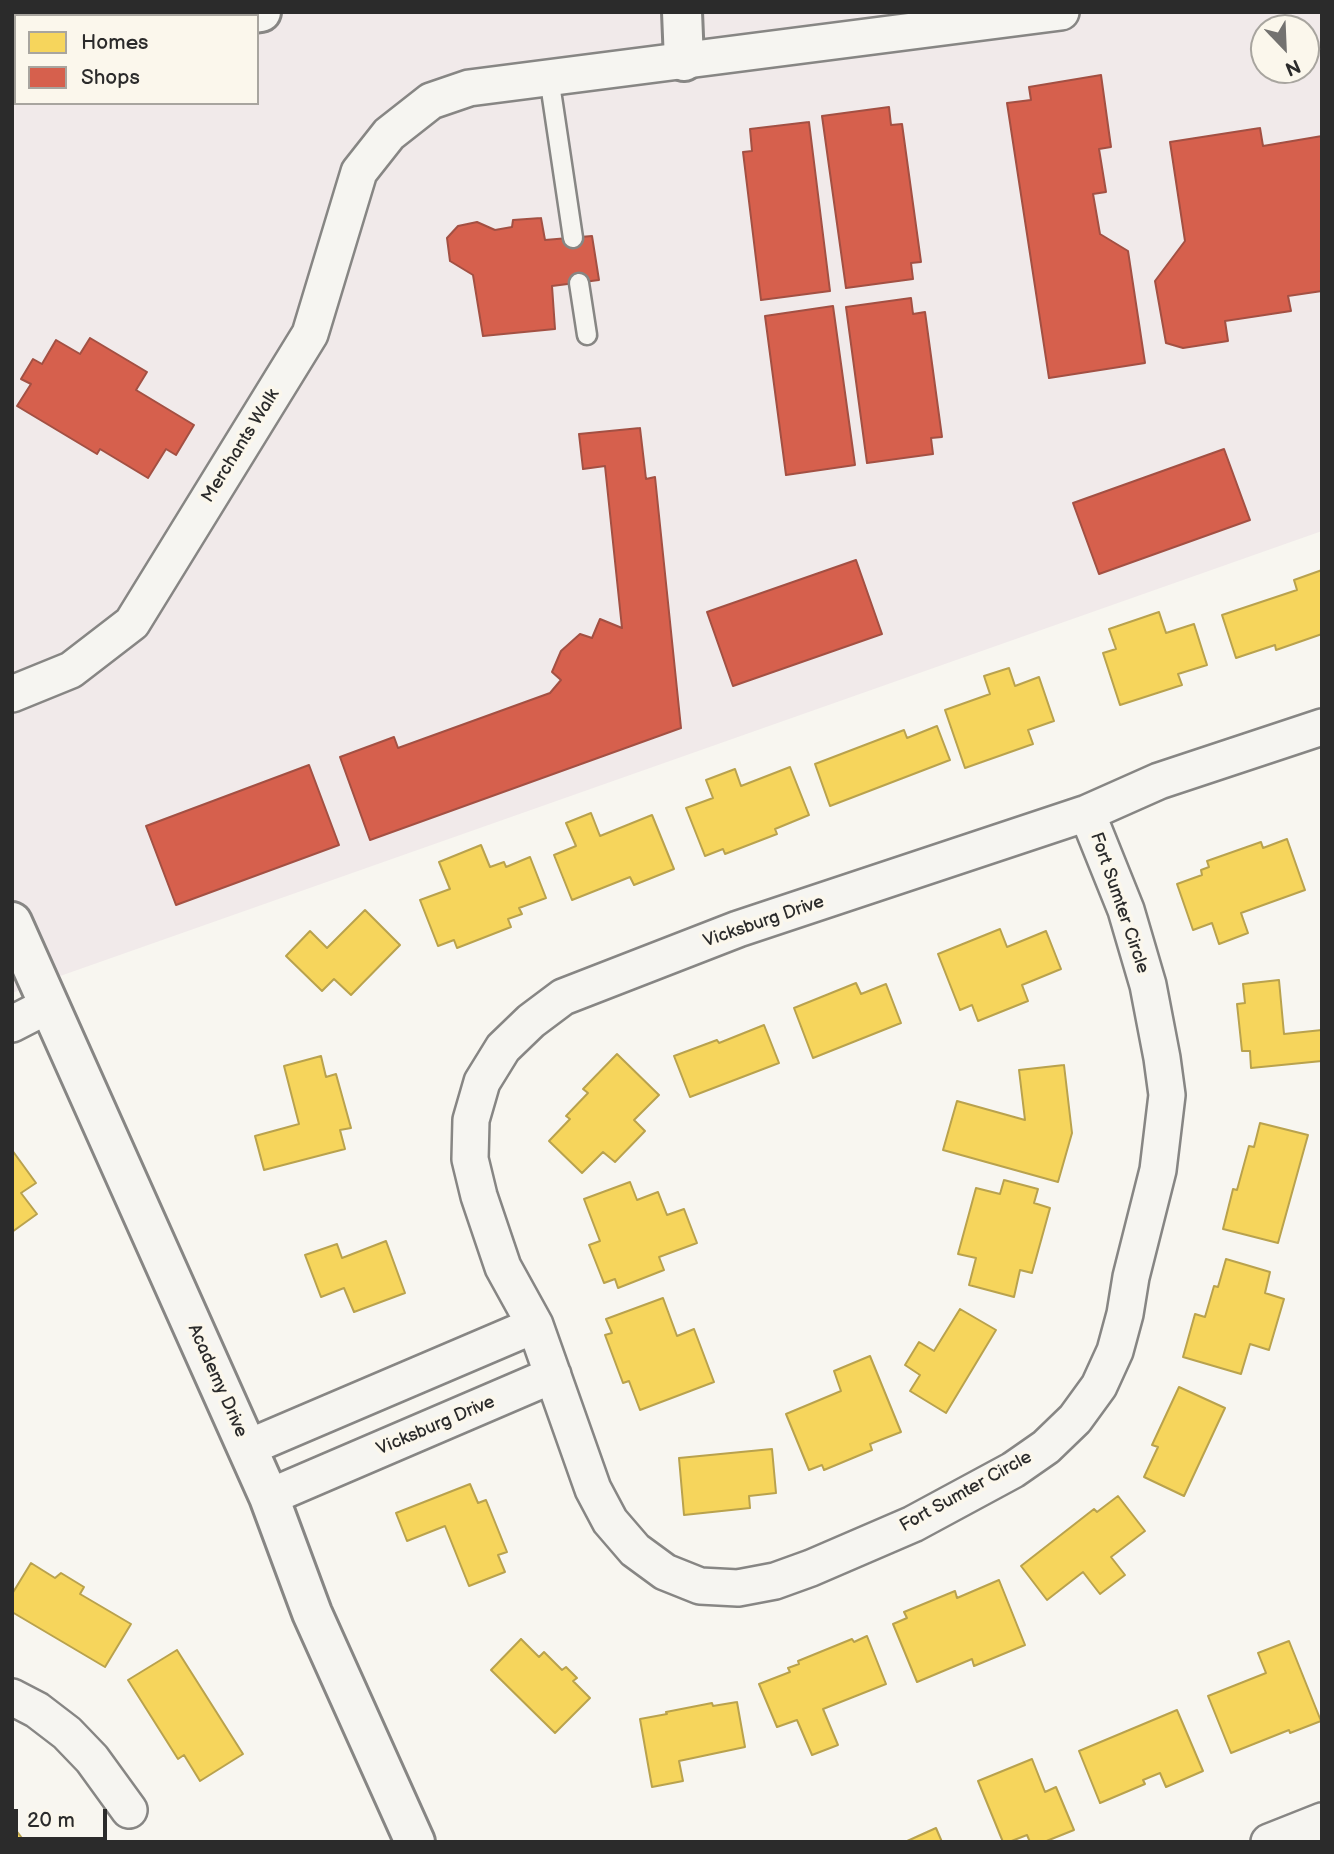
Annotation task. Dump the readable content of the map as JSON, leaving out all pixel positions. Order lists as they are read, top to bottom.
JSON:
{
  "streets": {
    "main road": ["Academy Drive"],
    "street": ["Merchants Walk", "Fort Sumter Circle", "Vicksburg Drive"]
  },
  "crossings": [
    ["Fort Sumter Circle", "Vicksburg Drive"],
    ["Vicksburg Drive", "Academy Drive"]
  ],
  "legend": ["Homes", "Shops"],
  "scale_bar": "20 m",
  "north": "bottom right"
}
